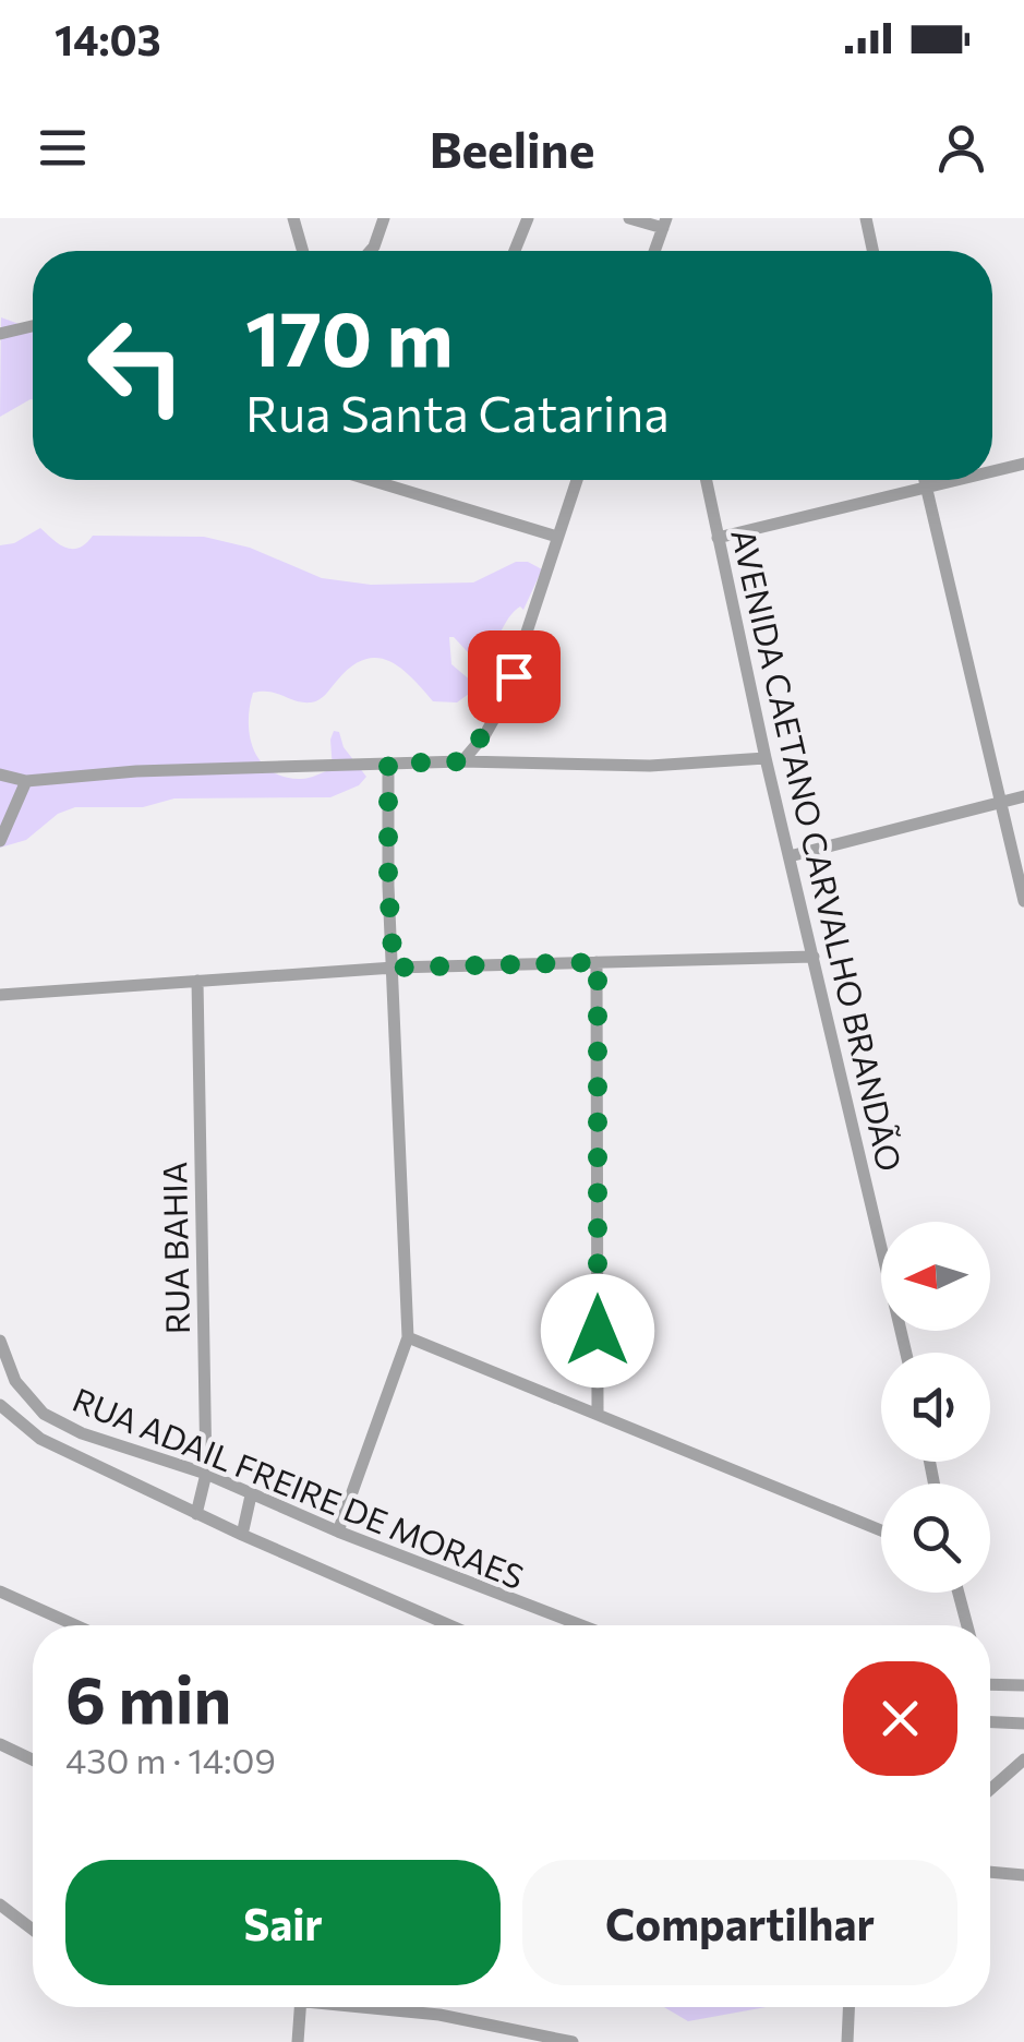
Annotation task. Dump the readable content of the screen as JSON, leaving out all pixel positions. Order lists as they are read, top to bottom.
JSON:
{
  "streets": {
    "street": ["AVENIDA CAETANO CARVALHO BRANDÃO", "RUA BAHIA", "RUA ADAIL FREIRE DE MORAES"]
  },
  "crossings": [
    ["RUA BAHIA", "RUA ADAIL FREIRE DE MORAES"]
  ],
  "north": "left",
  "page": {
    "status": "14:03",
    "header": "Beeline",
    "turn": ["170 m", "Rua Santa Catarina"],
    "heading": ["6 min", "430 m · 14:09"],
    "buttons": ["Sair", "Compartilhar"]
  }
}
